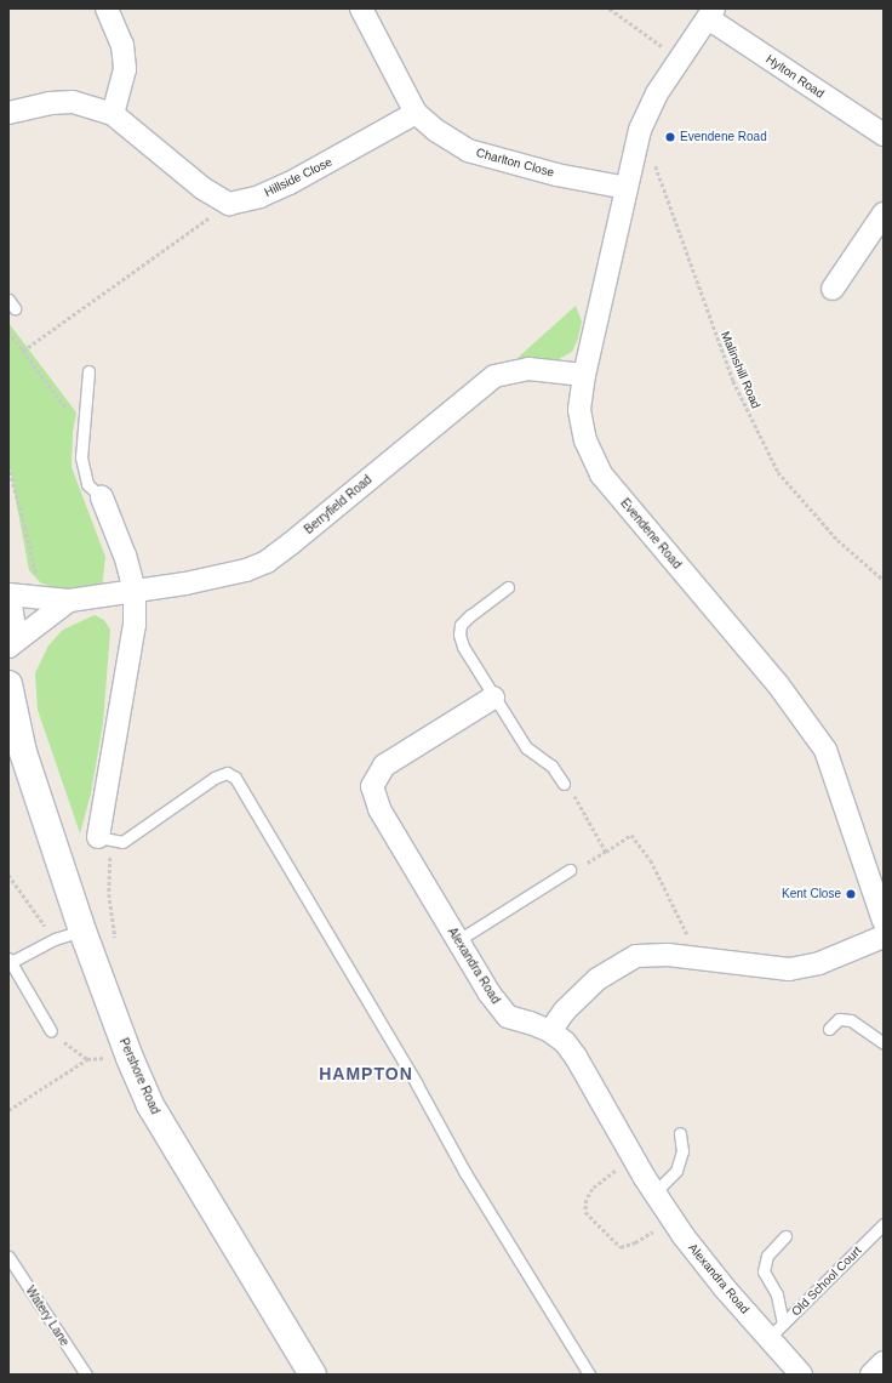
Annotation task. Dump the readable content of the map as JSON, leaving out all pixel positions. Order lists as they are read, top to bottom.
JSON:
{
  "streets": {
    "main road": ["Pershore Road"],
    "street": [
      "Hylton Road",
      "Charlton Close",
      "Hillside Close",
      "Berryfield Road",
      "Evendene Road",
      "Alexandra Road"
    ],
    "lane": ["Old School Court", "Watery Lane"],
    "path": ["Malinshill Road"]
  },
  "crossings": [
    ["Hylton Road", "Evendene Road"],
    ["Charlton Close", "Hillside Close"],
    ["Charlton Close", "Evendene Road"],
    ["Malinshill Road", "Evendene Road"],
    ["Berryfield Road", "Evendene Road"],
    ["Alexandra Road", "Old School Court"]
  ],
  "districts": ["HAMPTON"],
  "places": ["Evendene Road", "Kent Close"]
}
